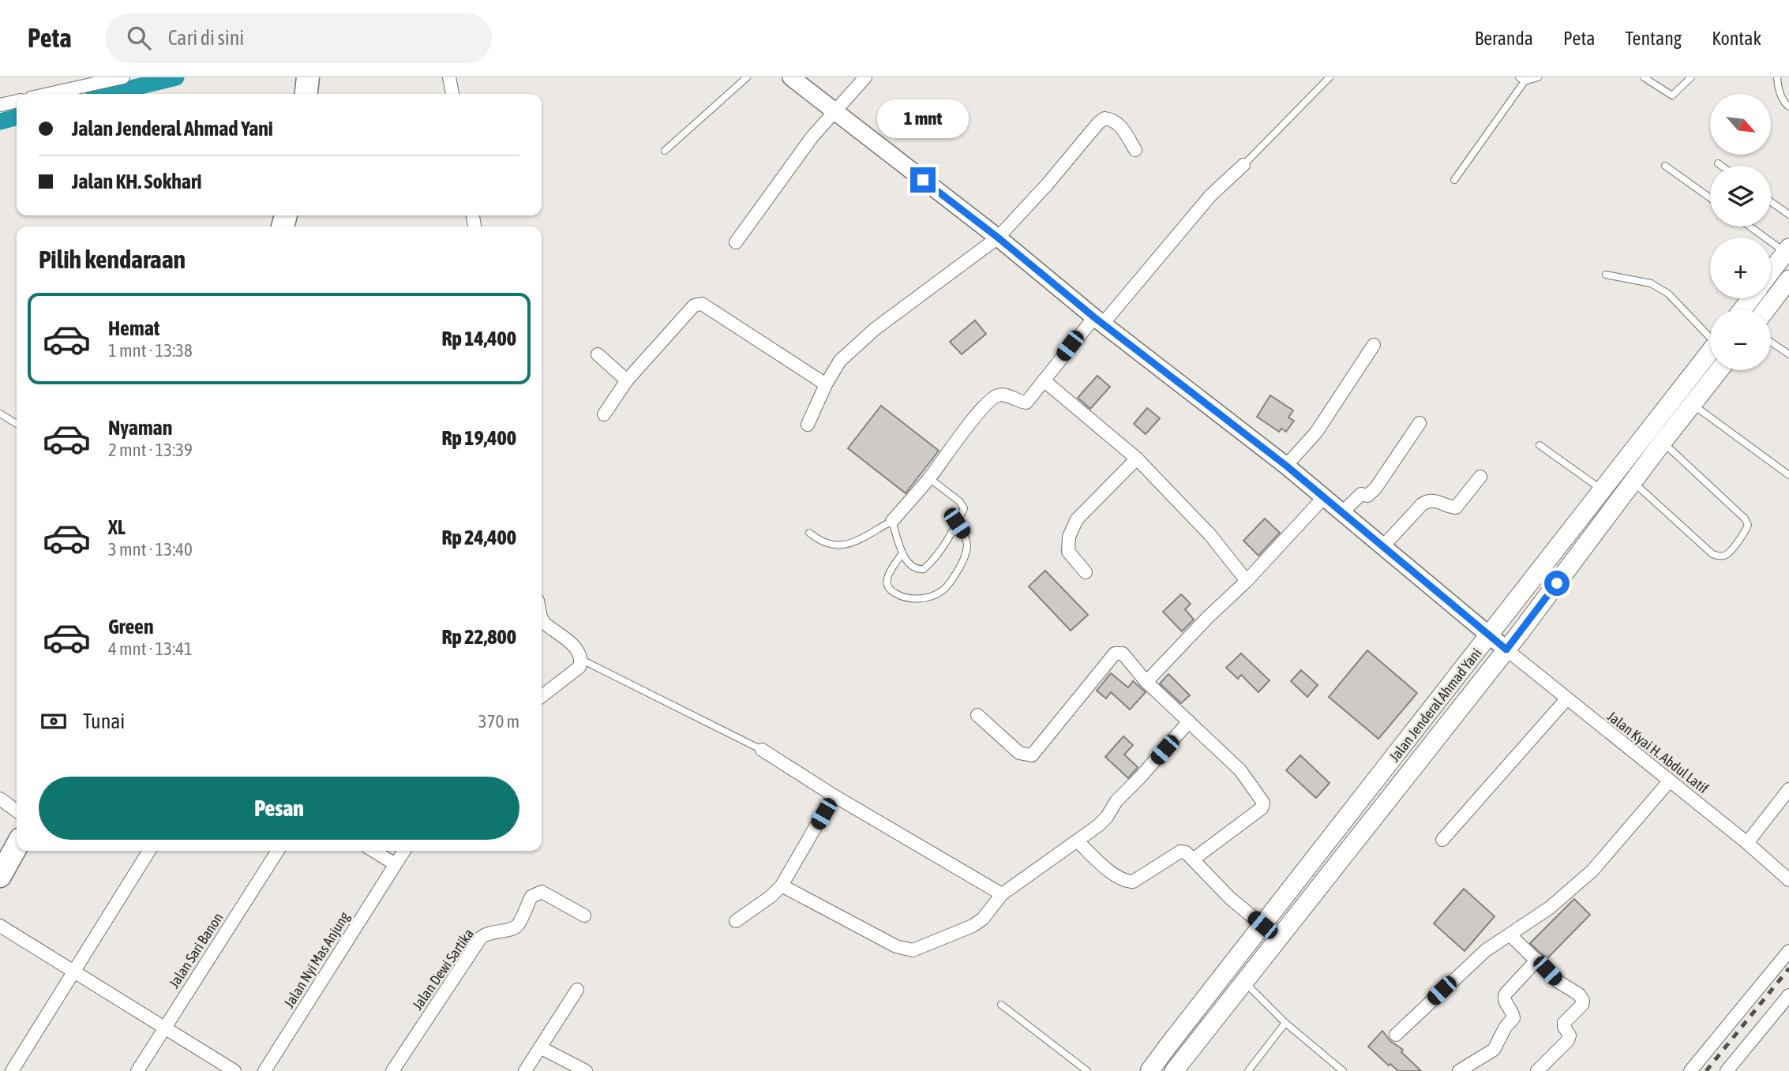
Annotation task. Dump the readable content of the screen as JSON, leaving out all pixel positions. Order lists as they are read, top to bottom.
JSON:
{
  "streets": {
    "main road": ["Jalan Jenderal Ahmad Yani"],
    "street": [
      "Jalan Kyai H. Abdul Latif",
      "Jalan Sari Banon",
      "Jalan Nyi Mas Anjung",
      "Jalan Dewi Sartika"
    ]
  },
  "crossings": [
    ["Jalan Jenderal Ahmad Yani", "Jalan Kyai H. Abdul Latif"]
  ],
  "north": "bottom right",
  "page": {
    "header": "Peta",
    "search": "Cari di sini",
    "nav": [
      "Beranda",
      "Peta",
      "Tentang",
      "Kontak"
    ],
    "map_buttons": ["+", "−"],
    "banner": ["Jalan Jenderal Ahmad Yani", "Jalan KH. Sokhari"],
    "bubble": "1 mnt",
    "heading": "Pilih kendaraan",
    "list": [
      {
        "name": "Hemat",
        "note": "1 mnt · 13:38",
        "value": "Rp 14,400"
      },
      {
        "name": "Nyaman",
        "note": "2 mnt · 13:39",
        "value": "Rp 19,400"
      },
      {
        "name": "XL",
        "note": "3 mnt · 13:40",
        "value": "Rp 24,400"
      },
      {
        "name": "Green",
        "note": "4 mnt · 13:41",
        "value": "Rp 22,800"
      }
    ],
    "pay": ["Tunai", "370 m"],
    "buttons": "Pesan"
  }
}
